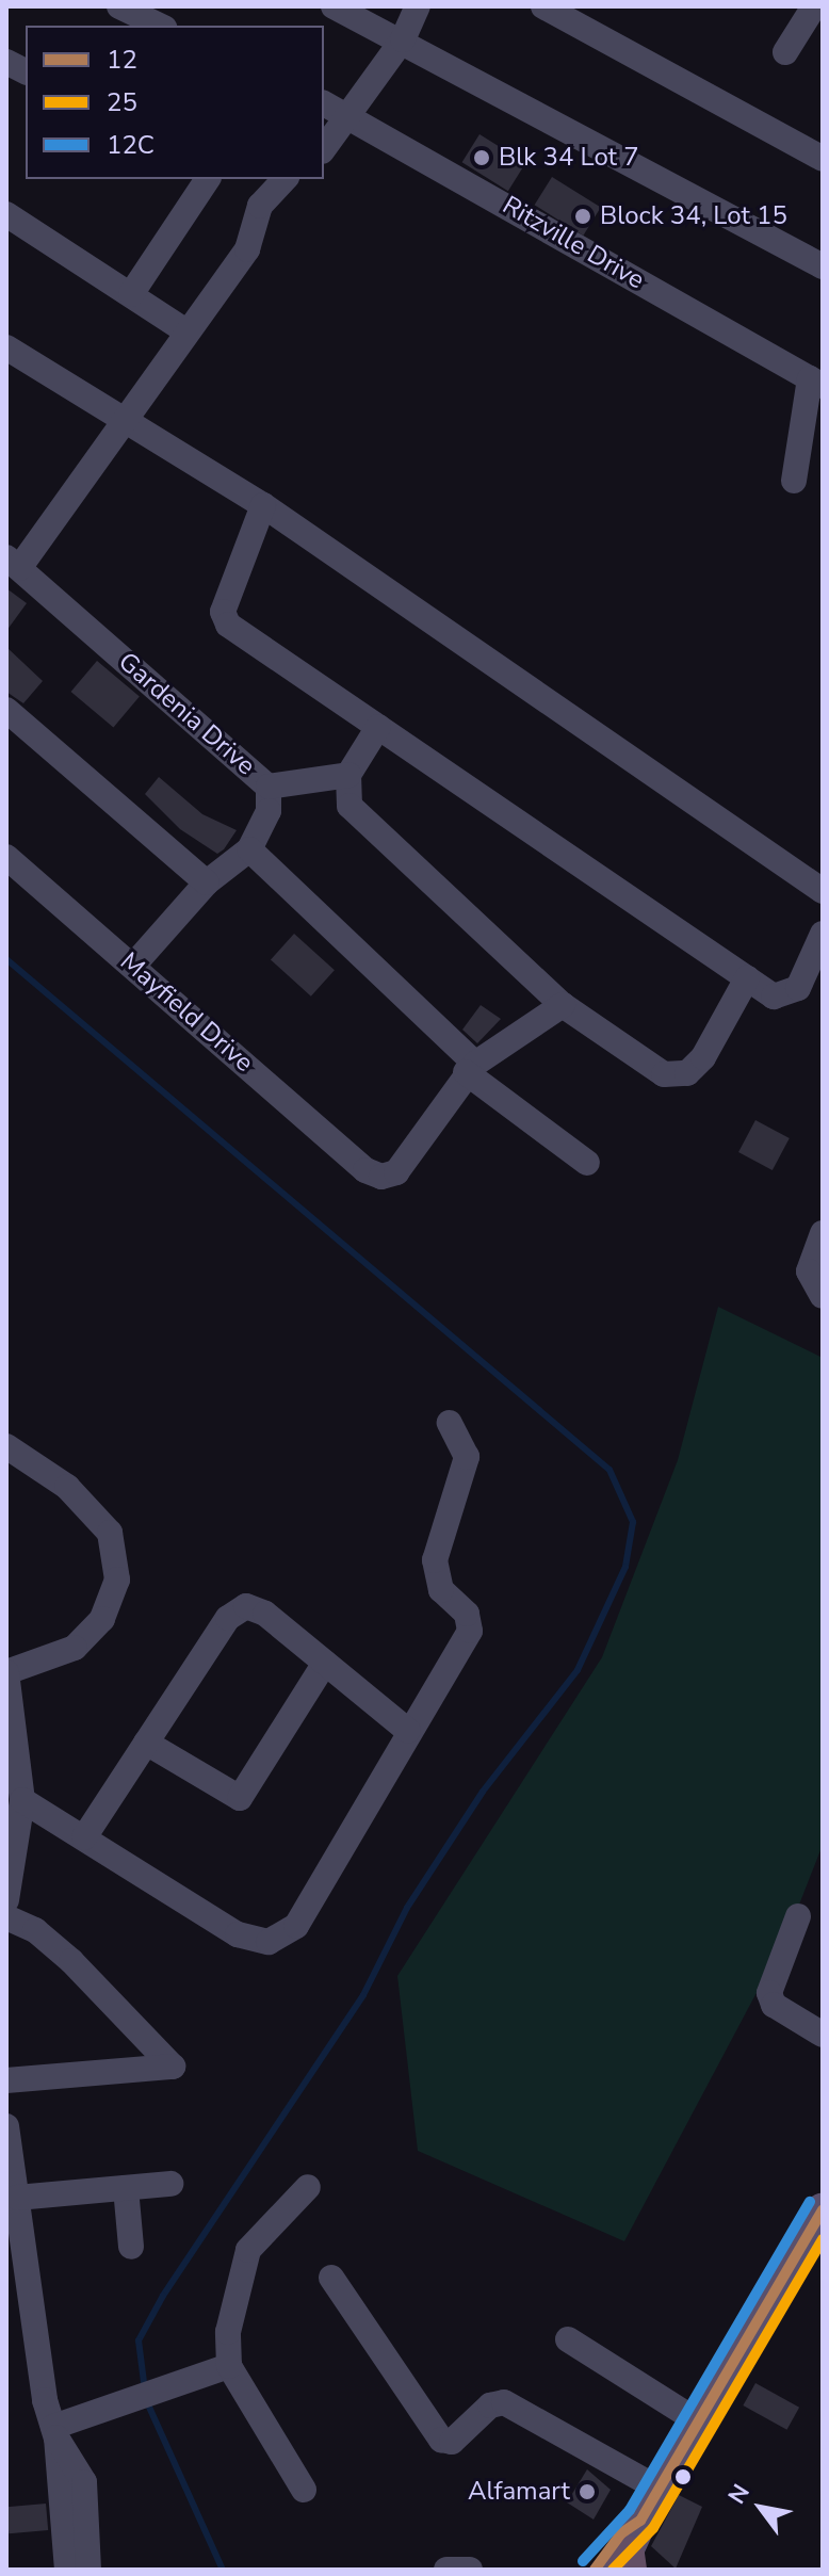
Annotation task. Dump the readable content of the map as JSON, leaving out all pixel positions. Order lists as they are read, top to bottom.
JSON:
{
  "streets": {
    "street": ["Ritzville Drive", "Gardenia Drive", "Mayfield Drive"]
  },
  "crossings": [
    ["Gardenia Drive", "Mayfield Drive"]
  ],
  "places": ["Blk 34 Lot 7", "Block 34, Lot 15", "Alfamart"],
  "lines": ["transit line 12C", "transit line 12", "transit line 25"],
  "legend": ["12", "25", "12C"],
  "north": "top left"
}
